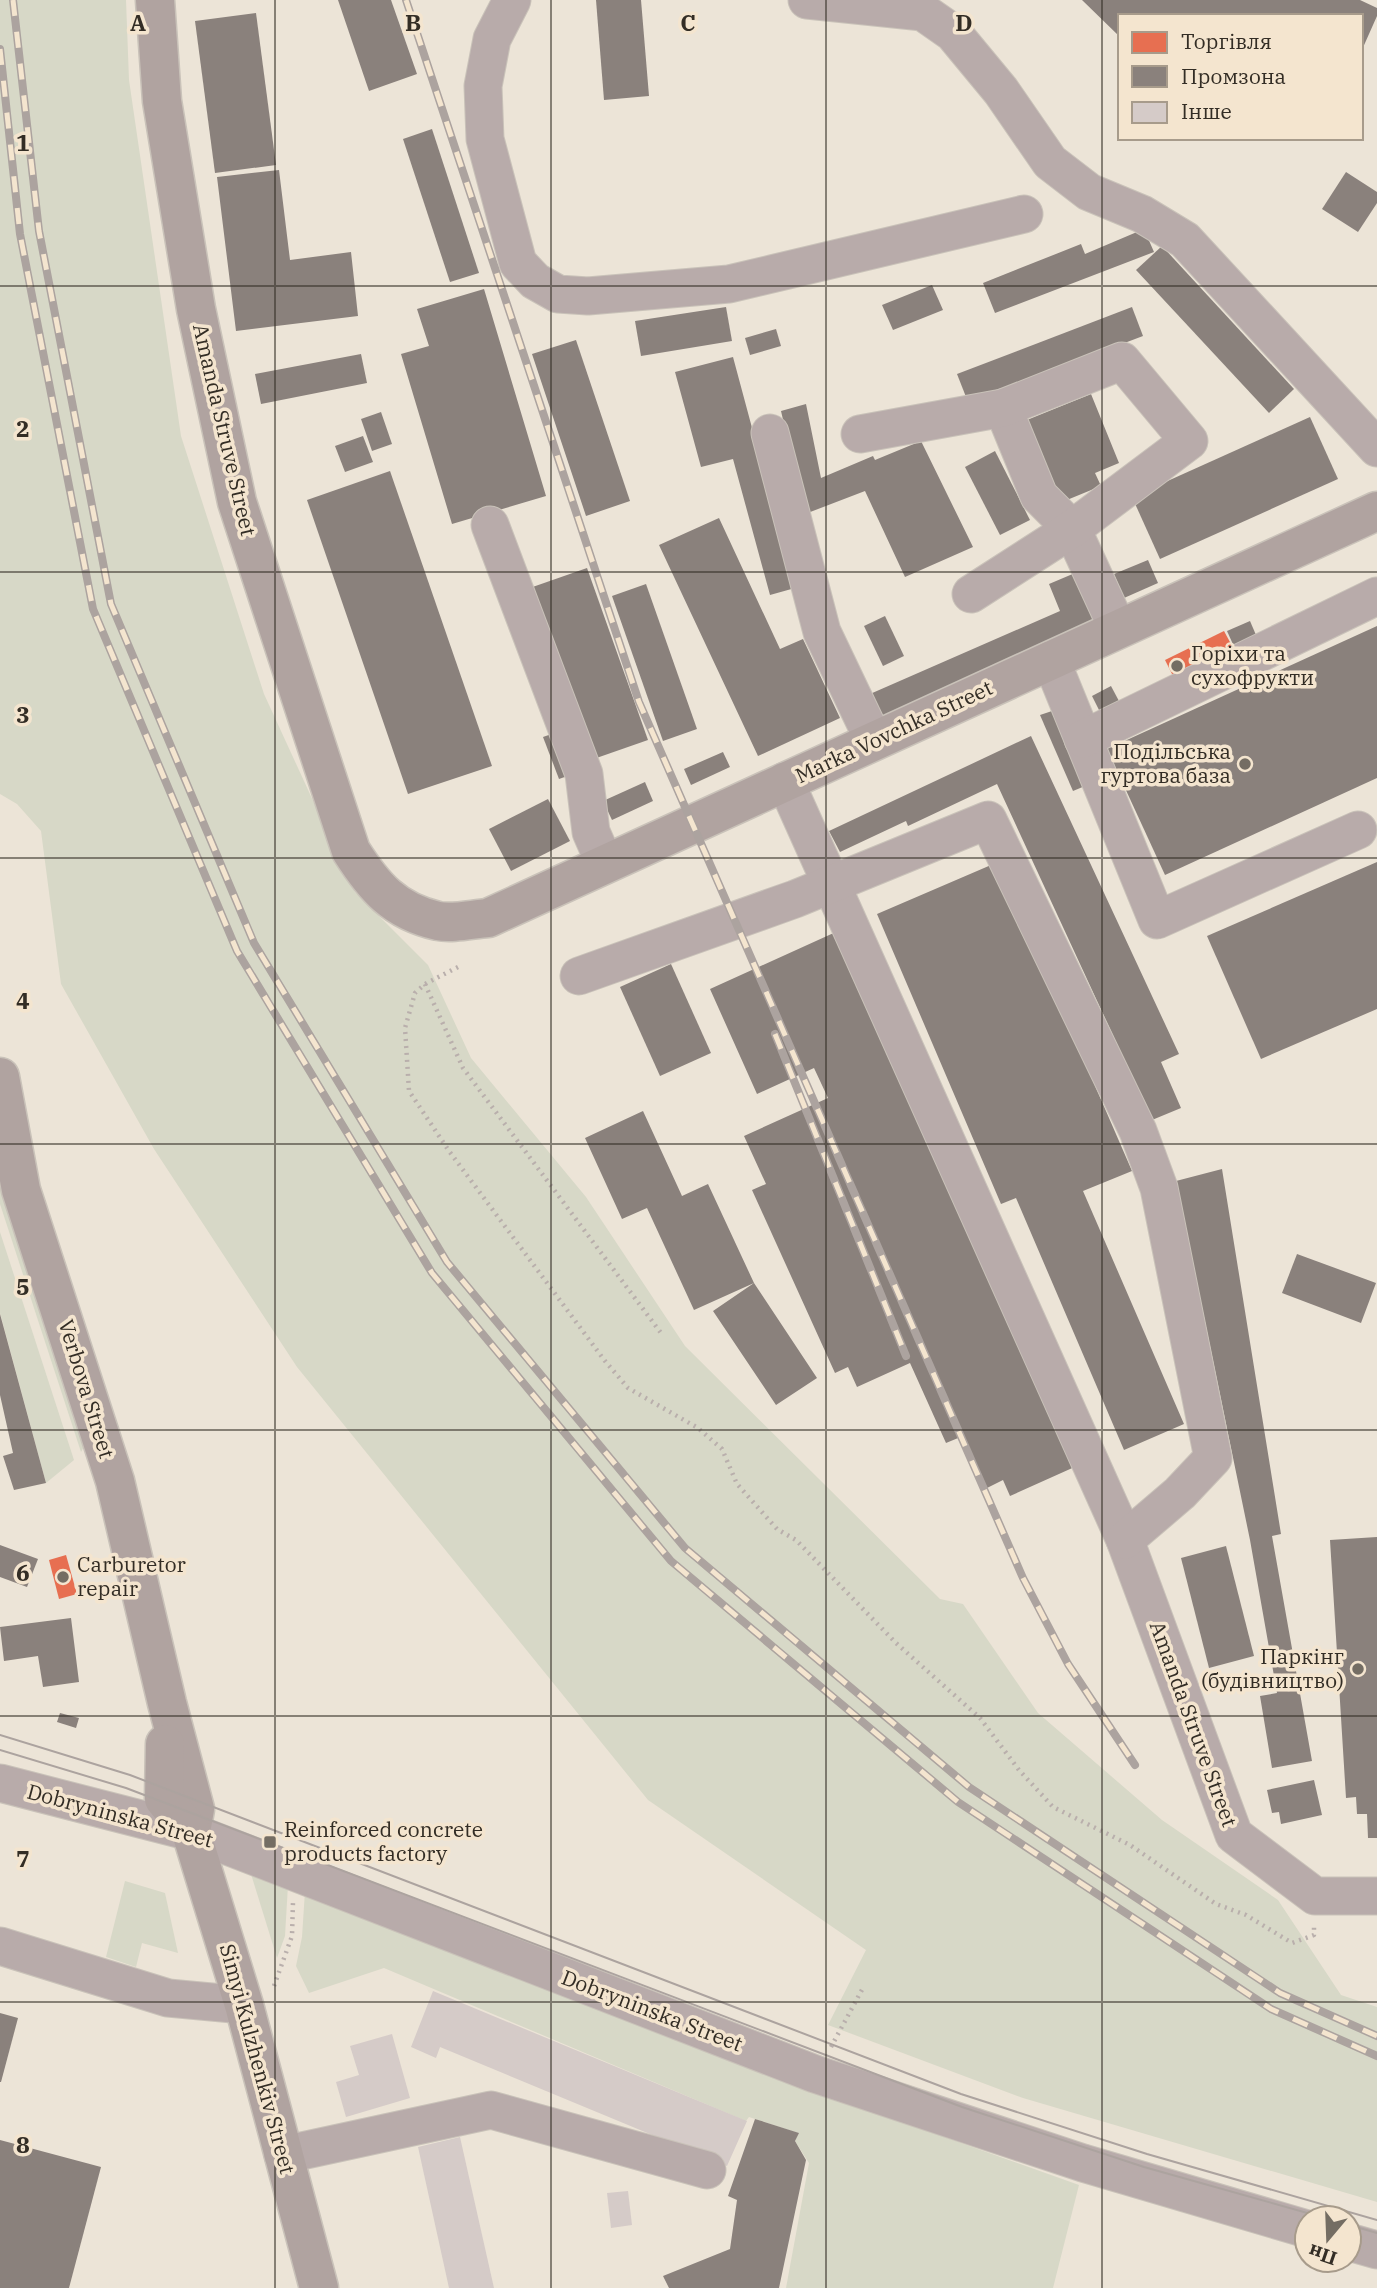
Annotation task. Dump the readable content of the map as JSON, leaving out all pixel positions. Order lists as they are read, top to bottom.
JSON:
{
  "streets": {
    "main road": [
      "Amanda Struve Street",
      "Marka Vovchka Street",
      "Verbova Street",
      "Simyi Kulzhenkiv Street"
    ],
    "street": ["Dobryninska Street"]
  },
  "crossings": [
    ["Amanda Struve Street", "Marka Vovchka Street"],
    ["Verbova Street", "Dobryninska Street"],
    ["Verbova Street", "Simyi Kulzhenkiv Street"],
    ["Dobryninska Street", "Simyi Kulzhenkiv Street"]
  ],
  "places": {
    "other": [
      "Горіхи та сухофрукти",
      "Подільська гуртова база",
      "Carburetor repair",
      "Паркінг (будівництво)"
    ],
    "transit": ["Reinforced concrete products factory"]
  },
  "legend": ["Торгівля", "Промзона", "Інше"],
  "north": "bottom",
  "grid": {
    "columns": [
      "A",
      "B",
      "C",
      "D"
    ],
    "rows": [
      "1",
      "2",
      "3",
      "4",
      "5",
      "6",
      "7",
      "8"
    ]
  }
}
